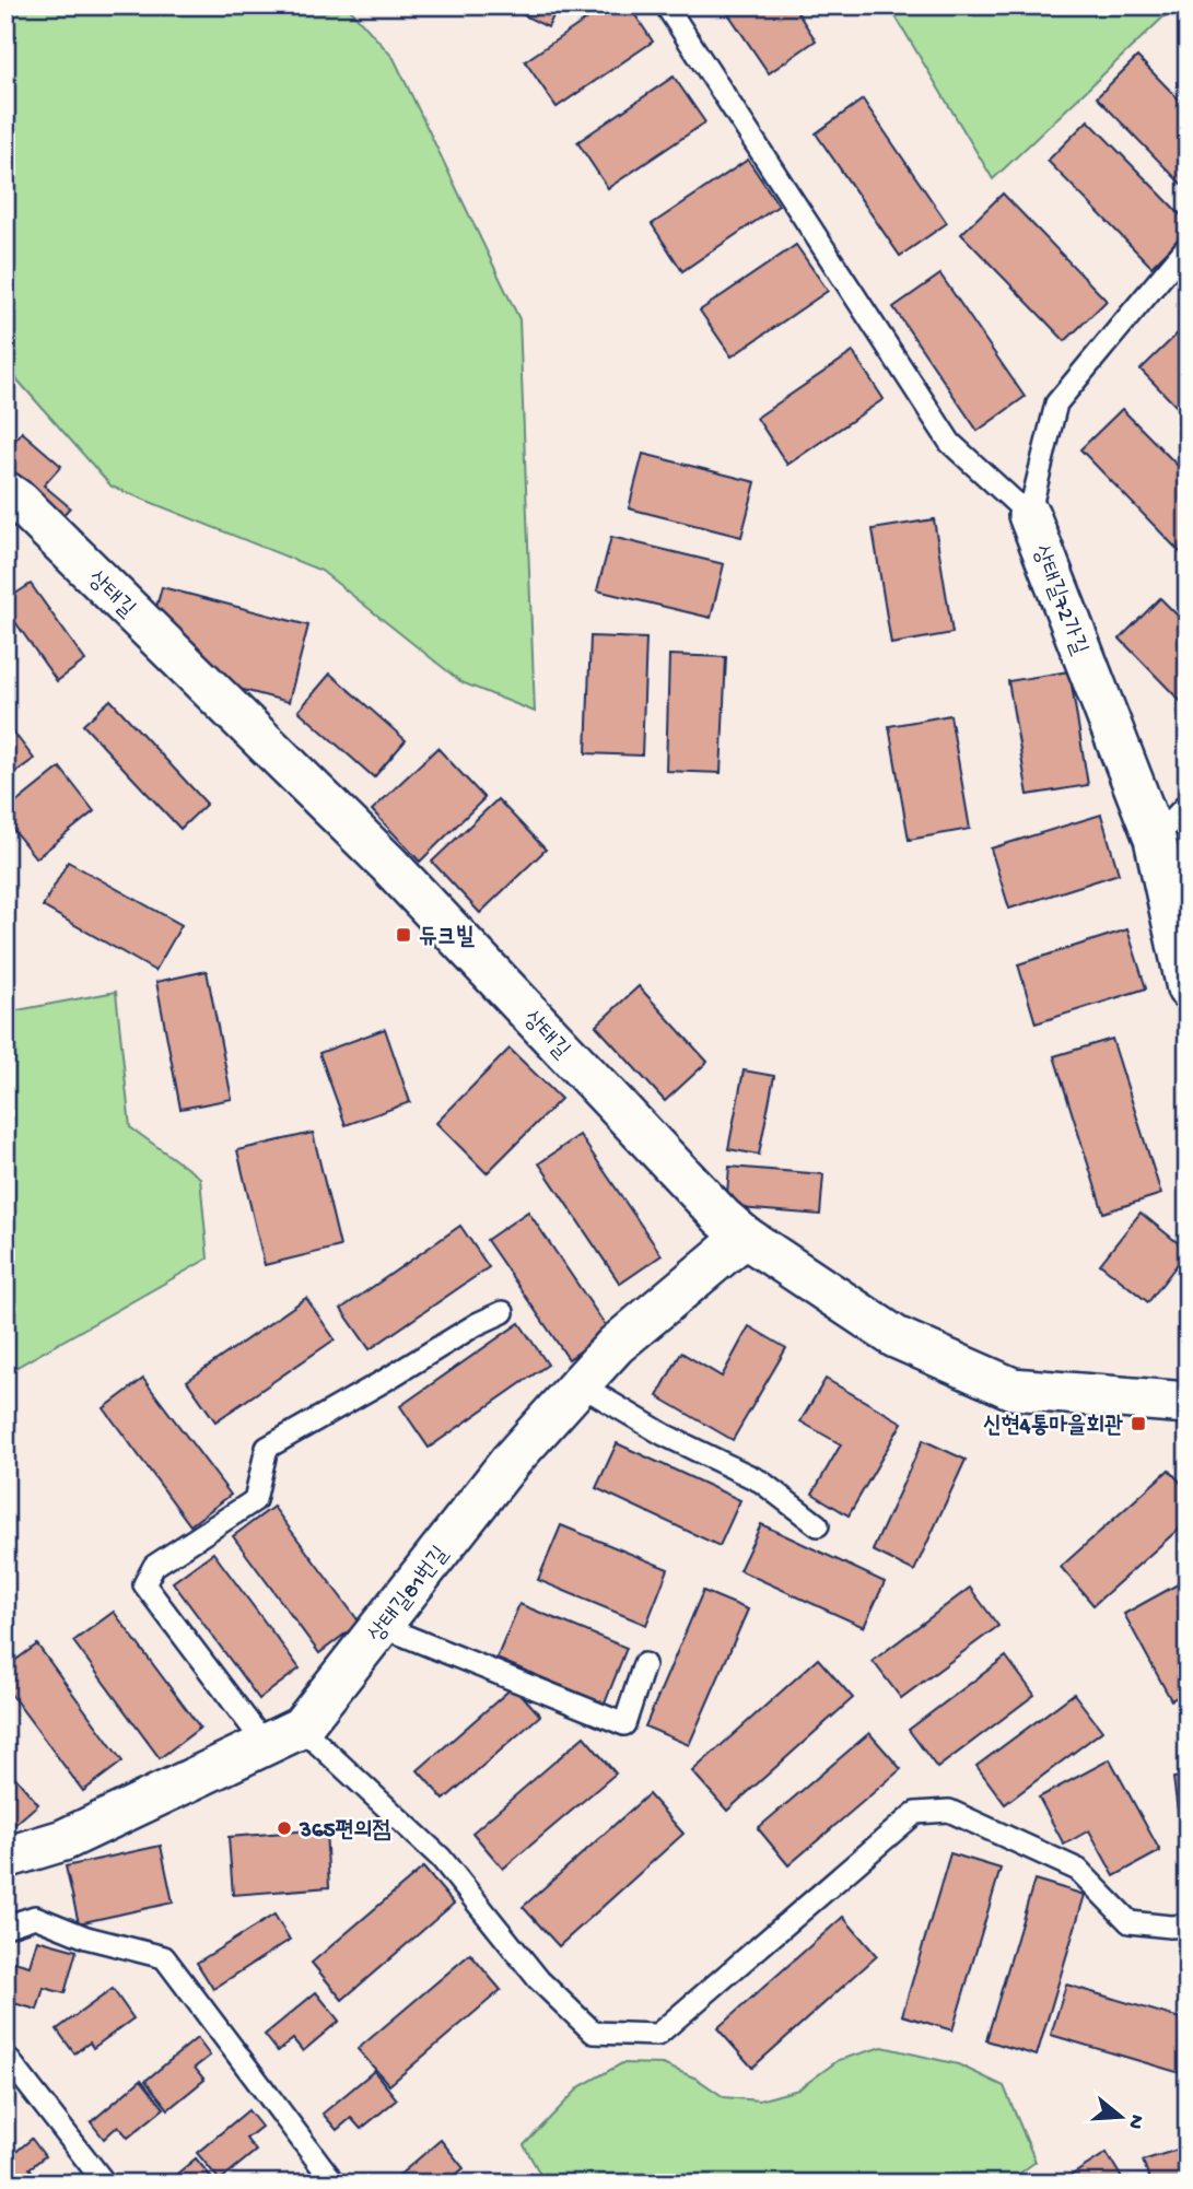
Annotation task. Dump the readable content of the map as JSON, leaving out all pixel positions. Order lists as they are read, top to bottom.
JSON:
{
  "streets": {
    "street": ["상태길", "상태길72가길", "상태길81번길"]
  },
  "crossings": [
    ["상태길", "상태길81번길"]
  ],
  "places": {
    "transit": ["듀크빌", "신현4통마을회관"],
    "other": ["365편의점"]
  },
  "north": "right"
}
